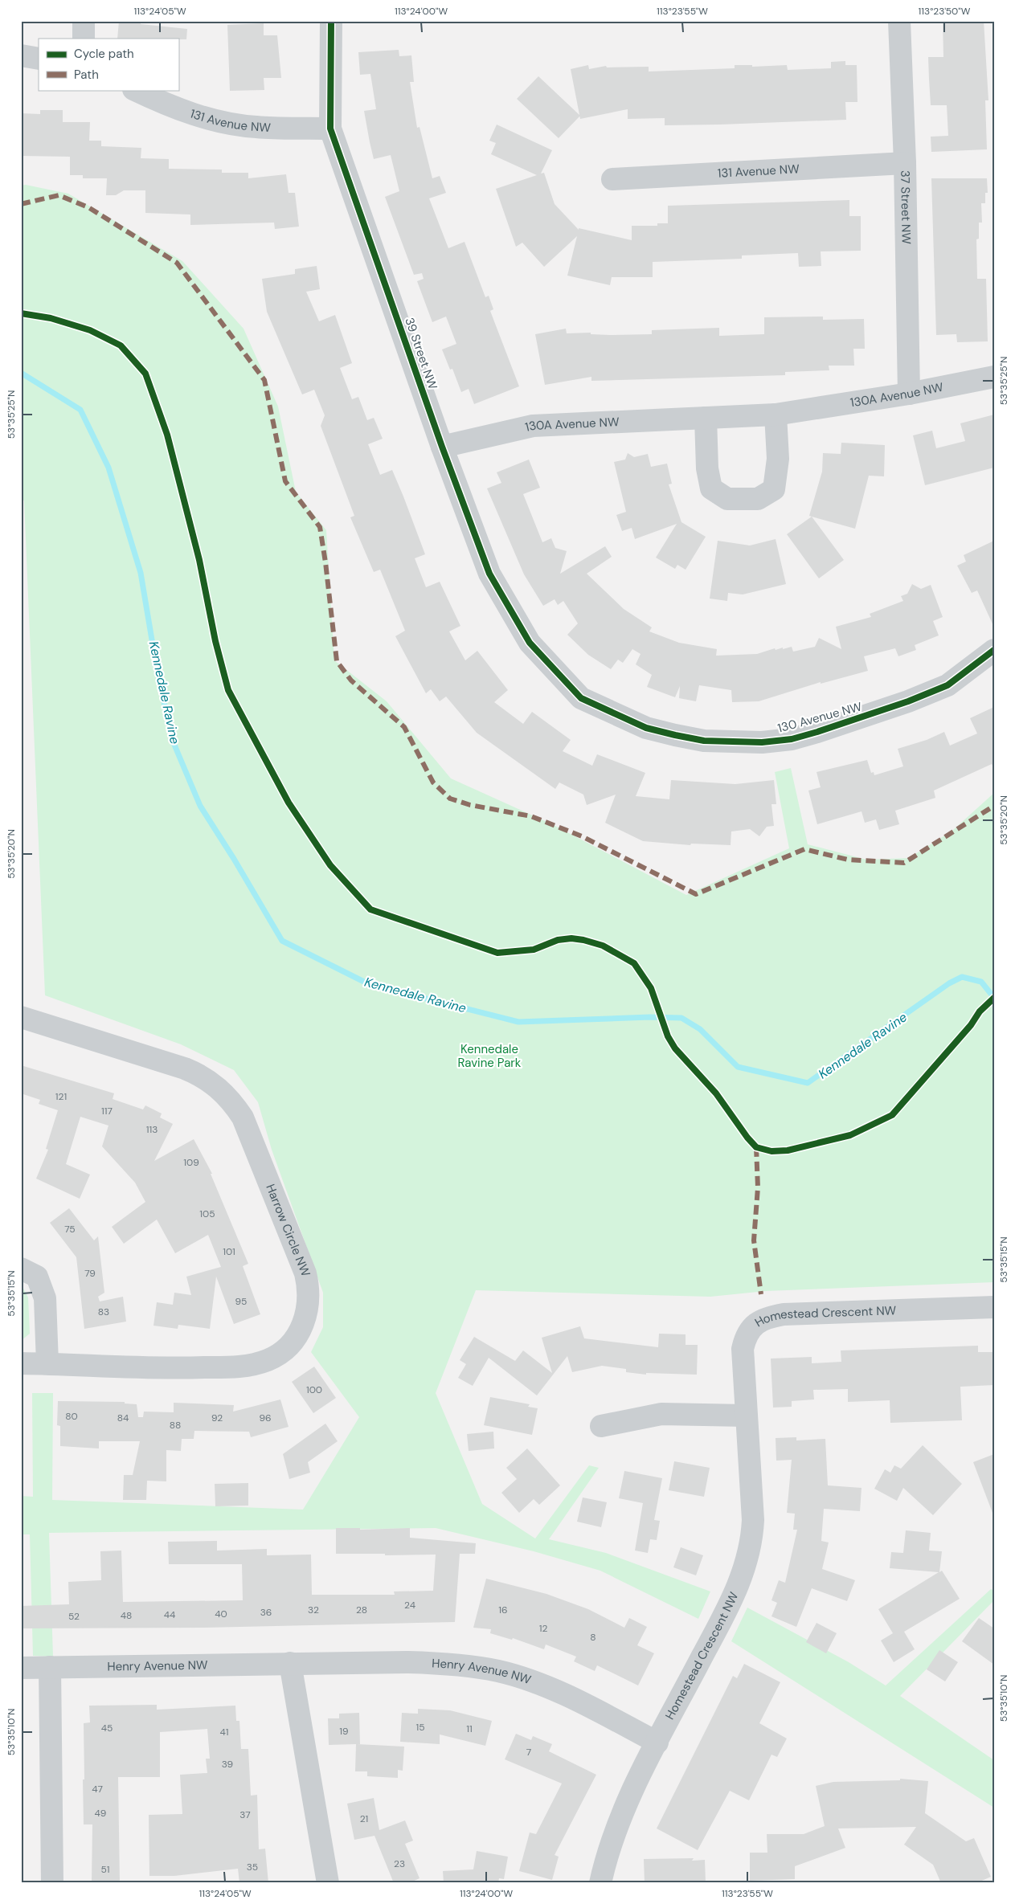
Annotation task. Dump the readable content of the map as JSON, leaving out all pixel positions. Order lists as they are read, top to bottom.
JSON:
{
  "streets": {
    "street": [
      "131 Avenue NW",
      "37 Street NW",
      "39 Street NW",
      "130A Avenue NW",
      "130 Avenue NW",
      "Harrow Circle NW",
      "Homestead Crescent NW",
      "Henry Avenue NW"
    ]
  },
  "crossings": [
    ["131 Avenue NW", "37 Street NW"],
    ["131 Avenue NW", "39 Street NW"],
    ["37 Street NW", "130A Avenue NW"],
    ["39 Street NW", "130A Avenue NW"],
    ["39 Street NW", "130 Avenue NW"],
    ["Homestead Crescent NW", "Henry Avenue NW"]
  ],
  "water": ["Kennedale Ravine"],
  "parks": ["Kennedale Ravine Park"],
  "house_numbers": [
    "121",
    "117",
    "113",
    "109",
    "105",
    "75",
    "101",
    "79",
    "95",
    "83",
    "100",
    "80",
    "84",
    "92",
    "96",
    "88",
    "24",
    "32",
    "28",
    "16",
    "36",
    "40",
    "44",
    "48",
    "52",
    "12",
    "8",
    "15",
    "45",
    "11",
    "19",
    "41",
    "7",
    "39",
    "47",
    "49",
    "37",
    "21",
    "23",
    "35",
    "51"
  ],
  "legend": ["Cycle path", "Path"],
  "coordinates": [
    "113°24'05\"W",
    "113°24'00\"W",
    "113°23'55\"W",
    "113°23'50\"W",
    "53°35'25\"N",
    "53°35'20\"N",
    "53°35'15\"N",
    "53°35'10\"N"
  ]
}
